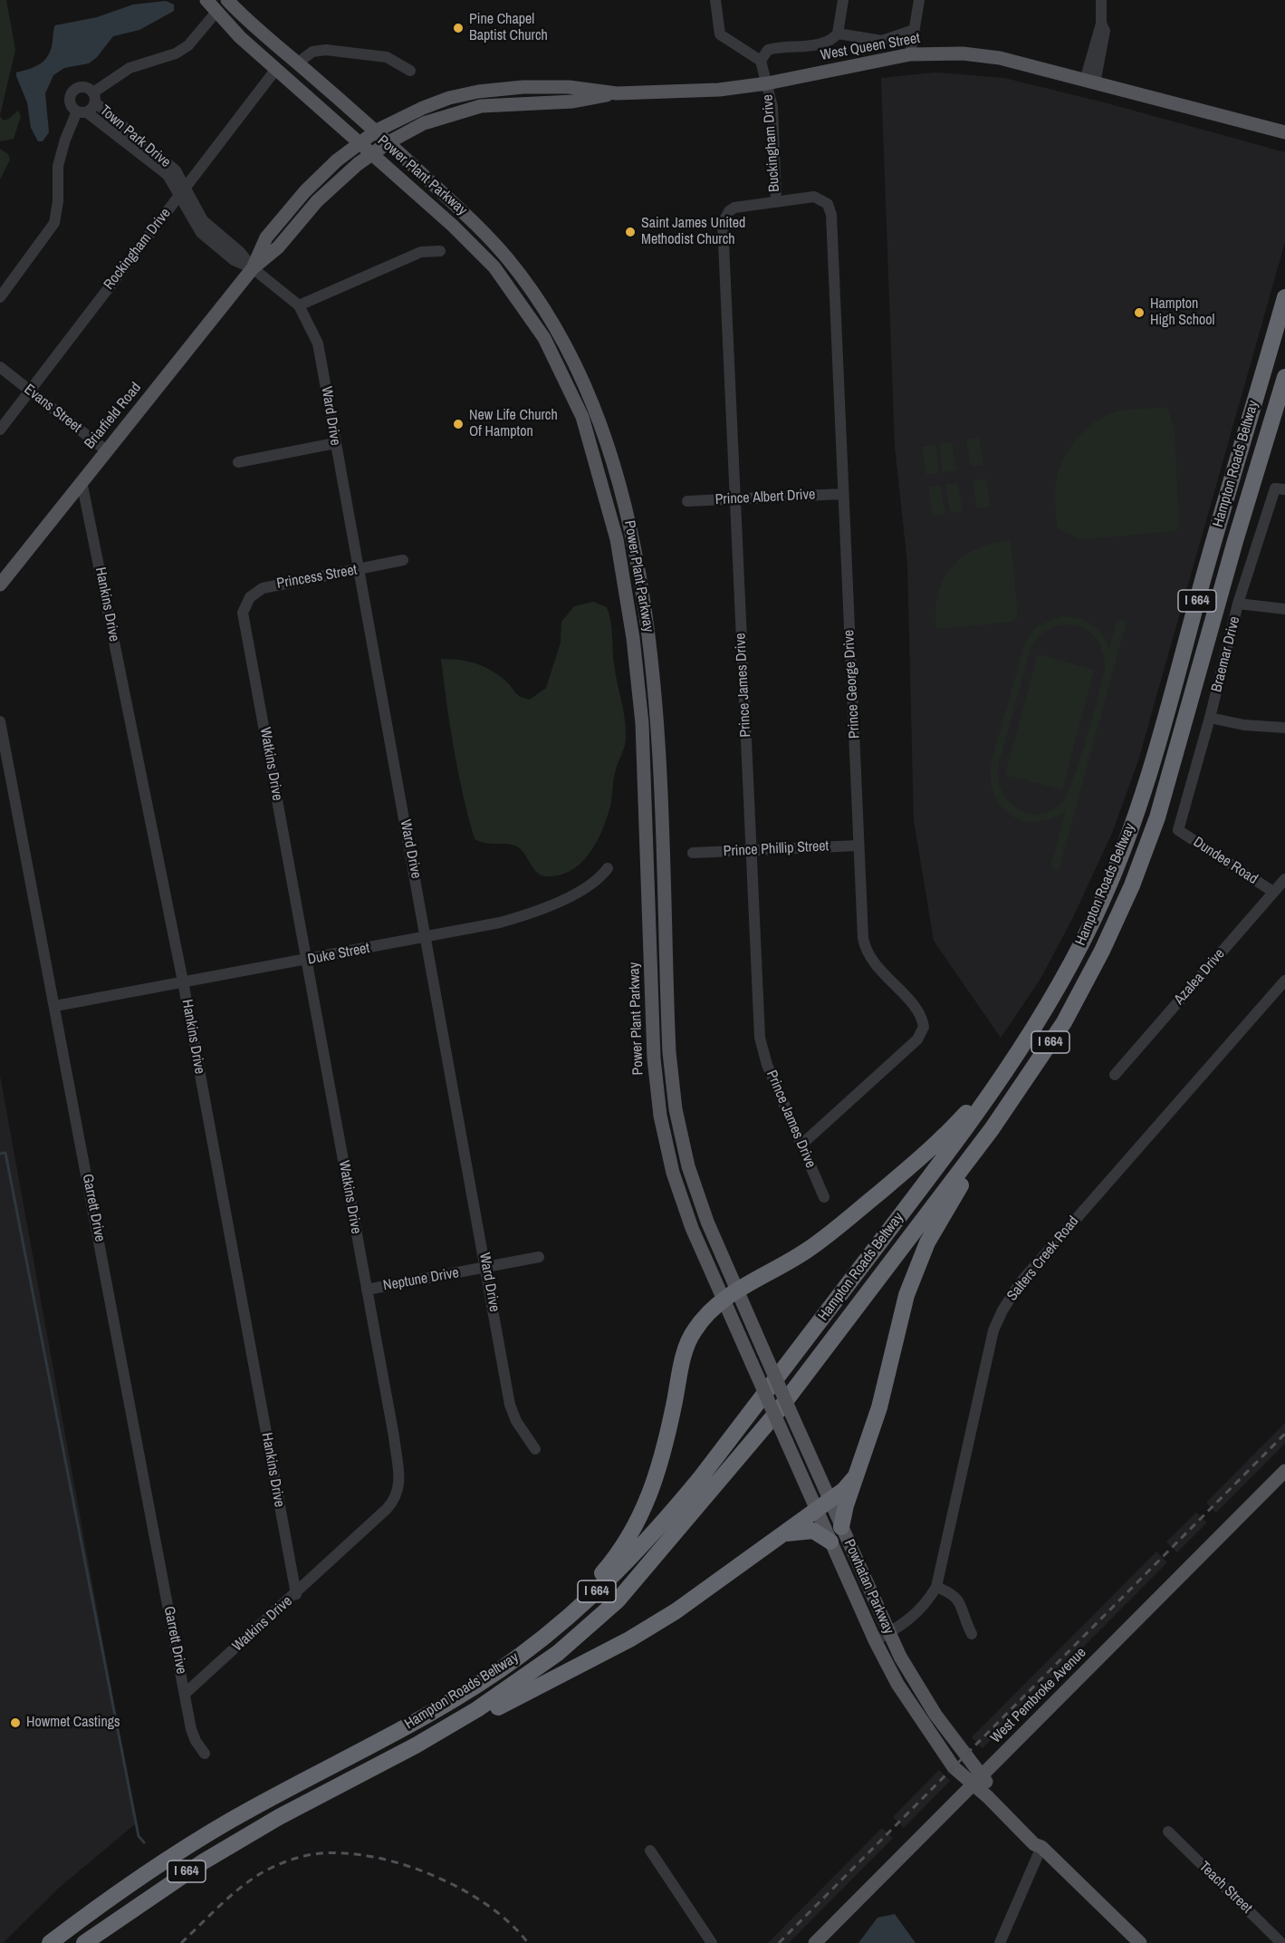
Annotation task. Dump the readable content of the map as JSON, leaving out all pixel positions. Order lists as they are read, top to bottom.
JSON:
{
  "streets": {
    "highway": ["Hampton Roads Beltway", "I 664"],
    "main road": [
      "West Queen Street",
      "Power Plant Parkway",
      "Briarfield Road",
      "Powhatan Parkway",
      "West Pembroke Avenue"
    ],
    "street": [
      "Town Park Drive",
      "Buckingham Drive",
      "Rockingham Drive",
      "Evans Street",
      "Ward Drive",
      "Prince Albert Drive",
      "Princess Street",
      "Hankins Drive",
      "Braemar Drive",
      "Prince George Drive",
      "Prince James Drive",
      "Watkins Drive",
      "Prince Phillip Street",
      "Dundee Road",
      "Duke Street",
      "Azalea Drive",
      "Garrett Drive",
      "Salters Creek Road",
      "Neptune Drive",
      "Teach Street"
    ]
  },
  "crossings": [
    ["West Queen Street", "Buckingham Drive"],
    ["West Queen Street", "Power Plant Parkway"],
    ["West Queen Street", "Briarfield Road"],
    ["Town Park Drive", "Rockingham Drive"],
    ["Town Park Drive", "Briarfield Road"],
    ["Town Park Drive", "Ward Drive"],
    ["Buckingham Drive", "Prince George Drive"],
    ["Buckingham Drive", "Prince James Drive"],
    ["Power Plant Parkway", "Rockingham Drive"],
    ["Power Plant Parkway", "Briarfield Road"],
    ["Power Plant Parkway", "Powhatan Parkway"],
    ["Rockingham Drive", "Evans Street"],
    ["Evans Street", "Briarfield Road"],
    ["Briarfield Road", "Ward Drive"],
    ["Briarfield Road", "Hankins Drive"],
    ["Ward Drive", "Princess Street"],
    ["Ward Drive", "Duke Street"],
    ["Ward Drive", "Neptune Drive"],
    ["Prince Albert Drive", "Prince George Drive"],
    ["Prince Albert Drive", "Prince James Drive"],
    ["Princess Street", "Watkins Drive"],
    ["Hankins Drive", "Watkins Drive"],
    ["Hankins Drive", "Duke Street"],
    ["Braemar Drive", "Dundee Road"],
    ["Prince George Drive", "Prince James Drive"],
    ["Prince George Drive", "Prince Phillip Street"],
    ["Prince James Drive", "Prince Phillip Street"],
    ["Watkins Drive", "Duke Street"],
    ["Watkins Drive", "Garrett Drive"],
    ["Watkins Drive", "Neptune Drive"],
    ["Dundee Road", "Azalea Drive"],
    ["Duke Street", "Garrett Drive"],
    ["Salters Creek Road", "Powhatan Parkway"],
    ["Powhatan Parkway", "West Pembroke Avenue"]
  ],
  "places": [
    "Pine Chapel Baptist Church",
    "Saint James United Methodist Church",
    "Hampton High School",
    "New Life Church Of Hampton",
    "Howmet Castings"
  ]
}
